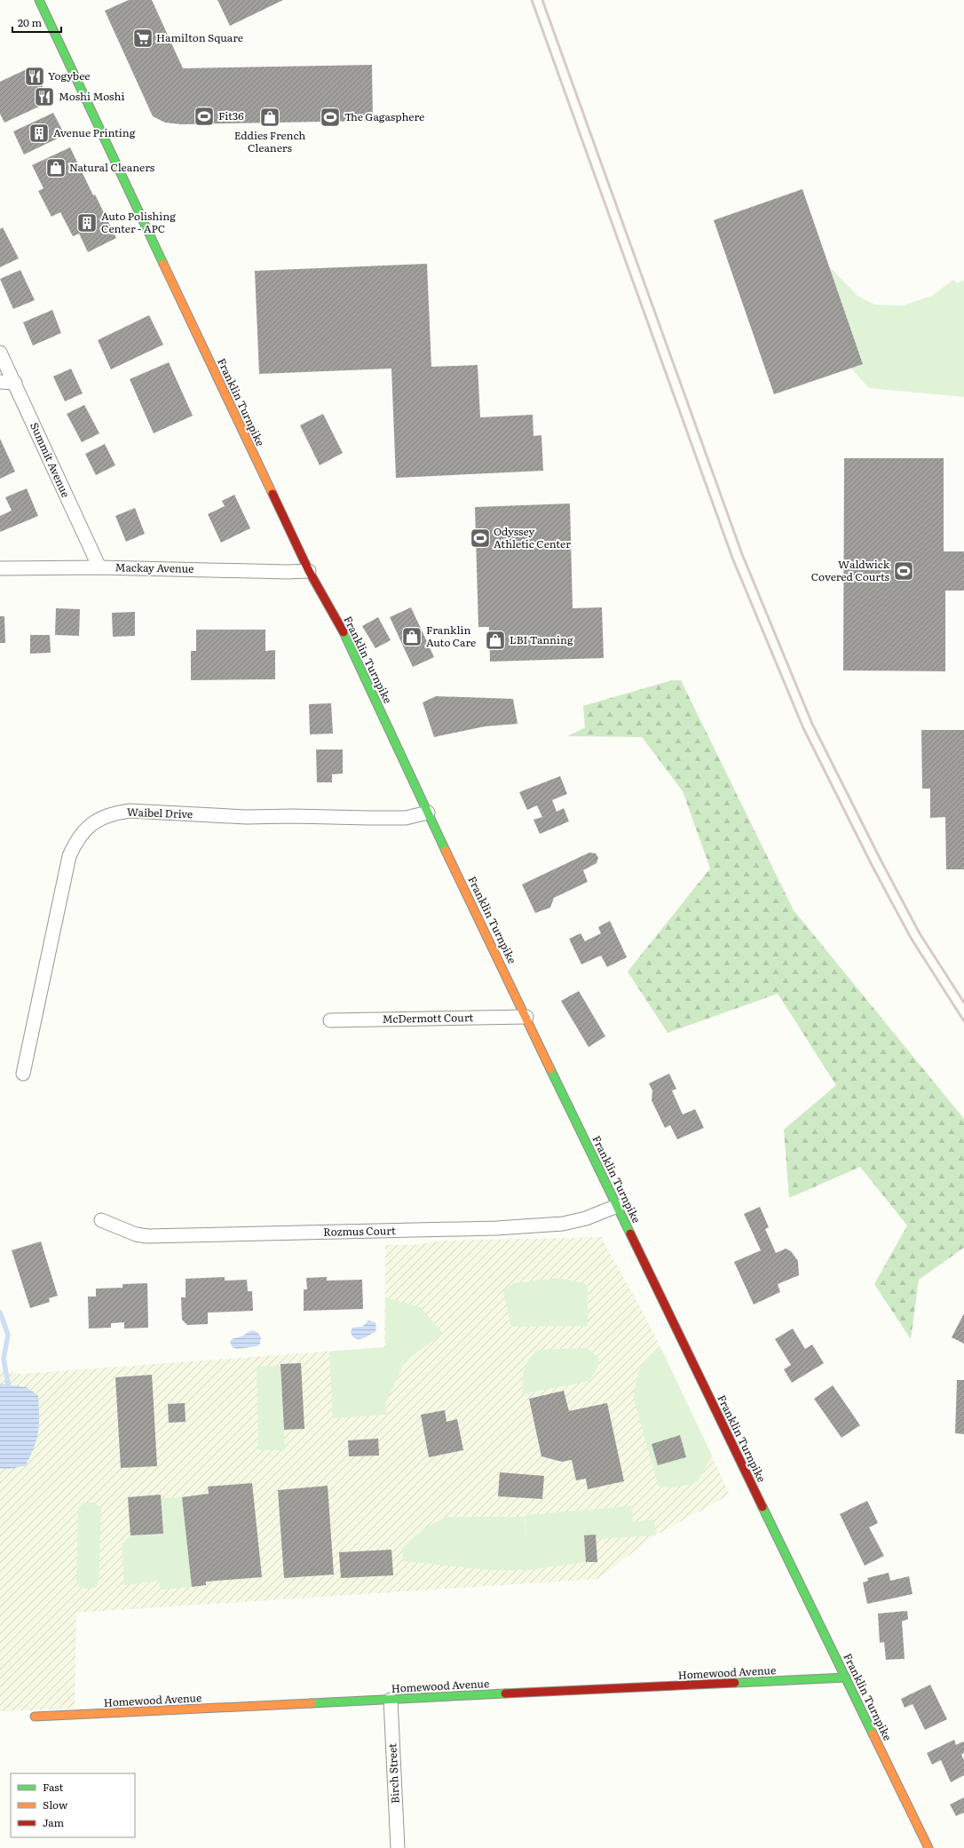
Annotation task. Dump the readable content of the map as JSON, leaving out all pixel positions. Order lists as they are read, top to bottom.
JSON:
{
  "streets": {
    "main road": ["Franklin Turnpike", "Homewood Avenue"],
    "street": [
      "Summit Avenue",
      "Mackay Avenue",
      "Waibel Drive",
      "McDermott Court",
      "Rozmus Court",
      "Birch Street"
    ]
  },
  "crossings": [
    ["Franklin Turnpike", "Mackay Avenue"],
    ["Franklin Turnpike", "Waibel Drive"],
    ["Franklin Turnpike", "McDermott Court"],
    ["Franklin Turnpike", "Rozmus Court"],
    ["Franklin Turnpike", "Homewood Avenue"],
    ["Summit Avenue", "Mackay Avenue"],
    ["Homewood Avenue", "Birch Street"]
  ],
  "places": {
    "supermarket": ["Hamilton Square"],
    "restaurant": ["Yogybee", "Moshi Moshi"],
    "sports": [
      "Fit36",
      "The Gagasphere",
      "Odyssey Athletic Center",
      "Waldwick Covered Courts"
    ],
    "shop": [
      "Eddies French Cleaners",
      "Natural Cleaners",
      "Franklin Auto Care",
      "LBI Tanning"
    ],
    "building": ["Avenue Printing", "Auto Polishing Center - APC"]
  },
  "legend": ["Fast", "Slow", "Jam"],
  "scale_bar": "20 m"
}
